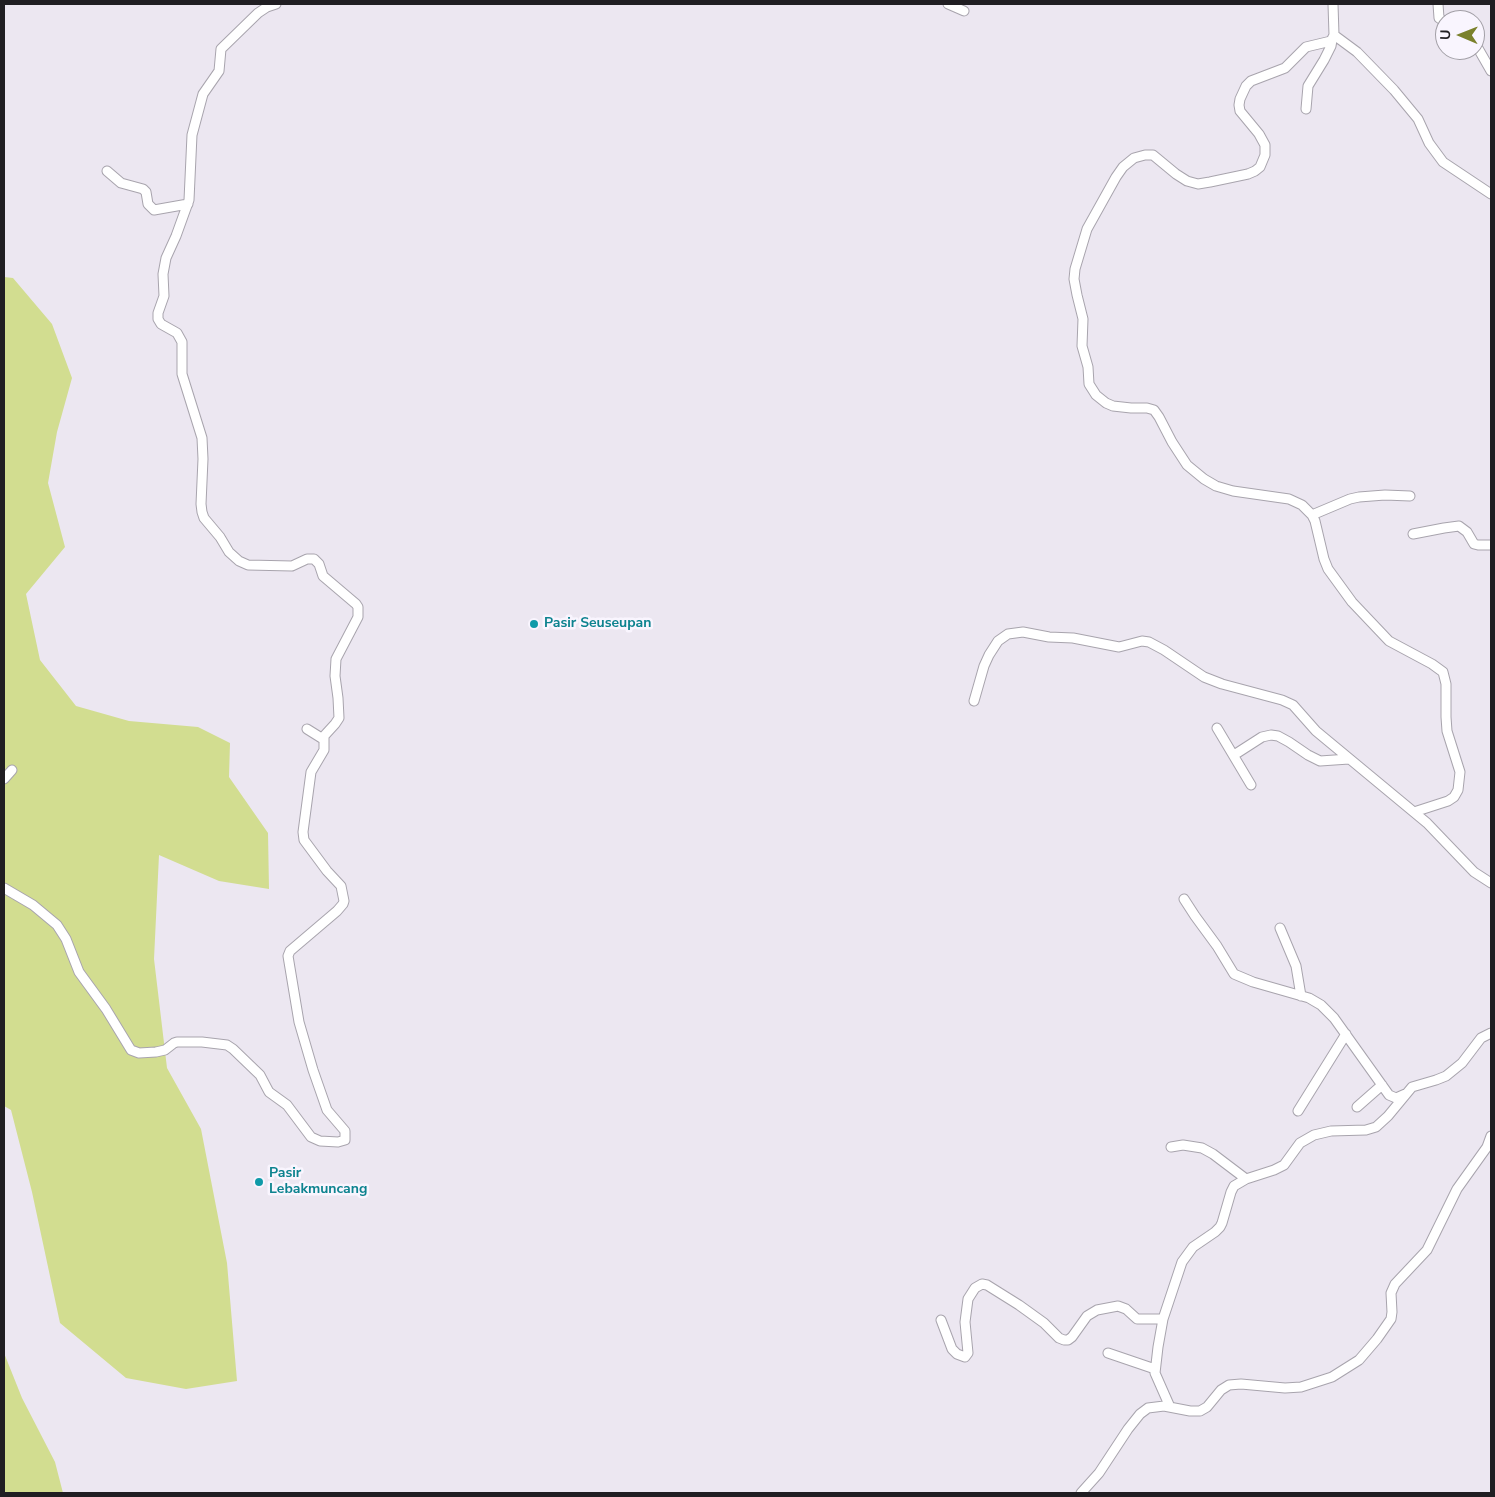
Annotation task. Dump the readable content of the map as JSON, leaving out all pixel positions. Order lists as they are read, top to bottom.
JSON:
{
  "places": ["Pasir Seuseupan", "Pasir Lebakmuncang"],
  "north": "left"
}
